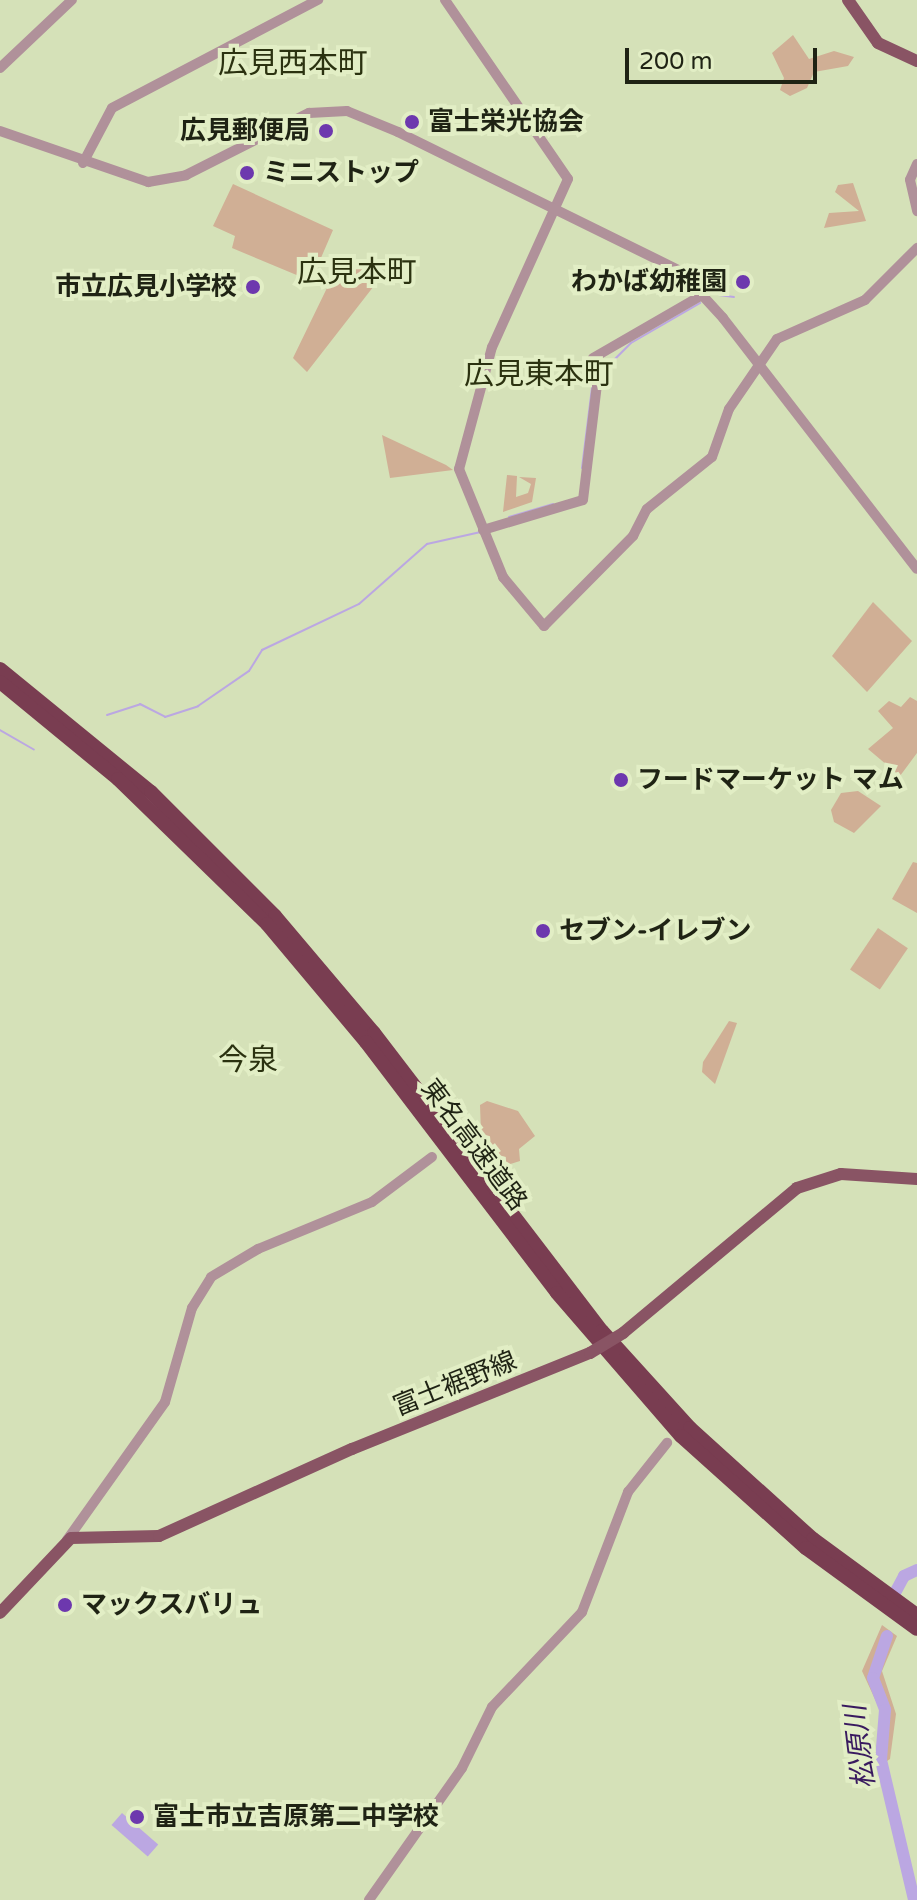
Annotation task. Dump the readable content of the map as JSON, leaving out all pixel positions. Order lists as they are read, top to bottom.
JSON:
{
  "streets": {
    "highway": ["東名高速道路"],
    "main road": ["富士裾野線"]
  },
  "districts": [
    "広見西本町",
    "広見本町",
    "広見東本町",
    "今泉"
  ],
  "water": ["松原川"],
  "places": [
    "富士栄光協会",
    "広見郵便局",
    "ミニストップ",
    "わかば幼稚園",
    "市立広見小学校",
    "フードマーケット マム",
    "セブン-イレブン",
    "マックスバリュ",
    "富士市立吉原第二中学校"
  ],
  "scale_bar": "200 m"
}
